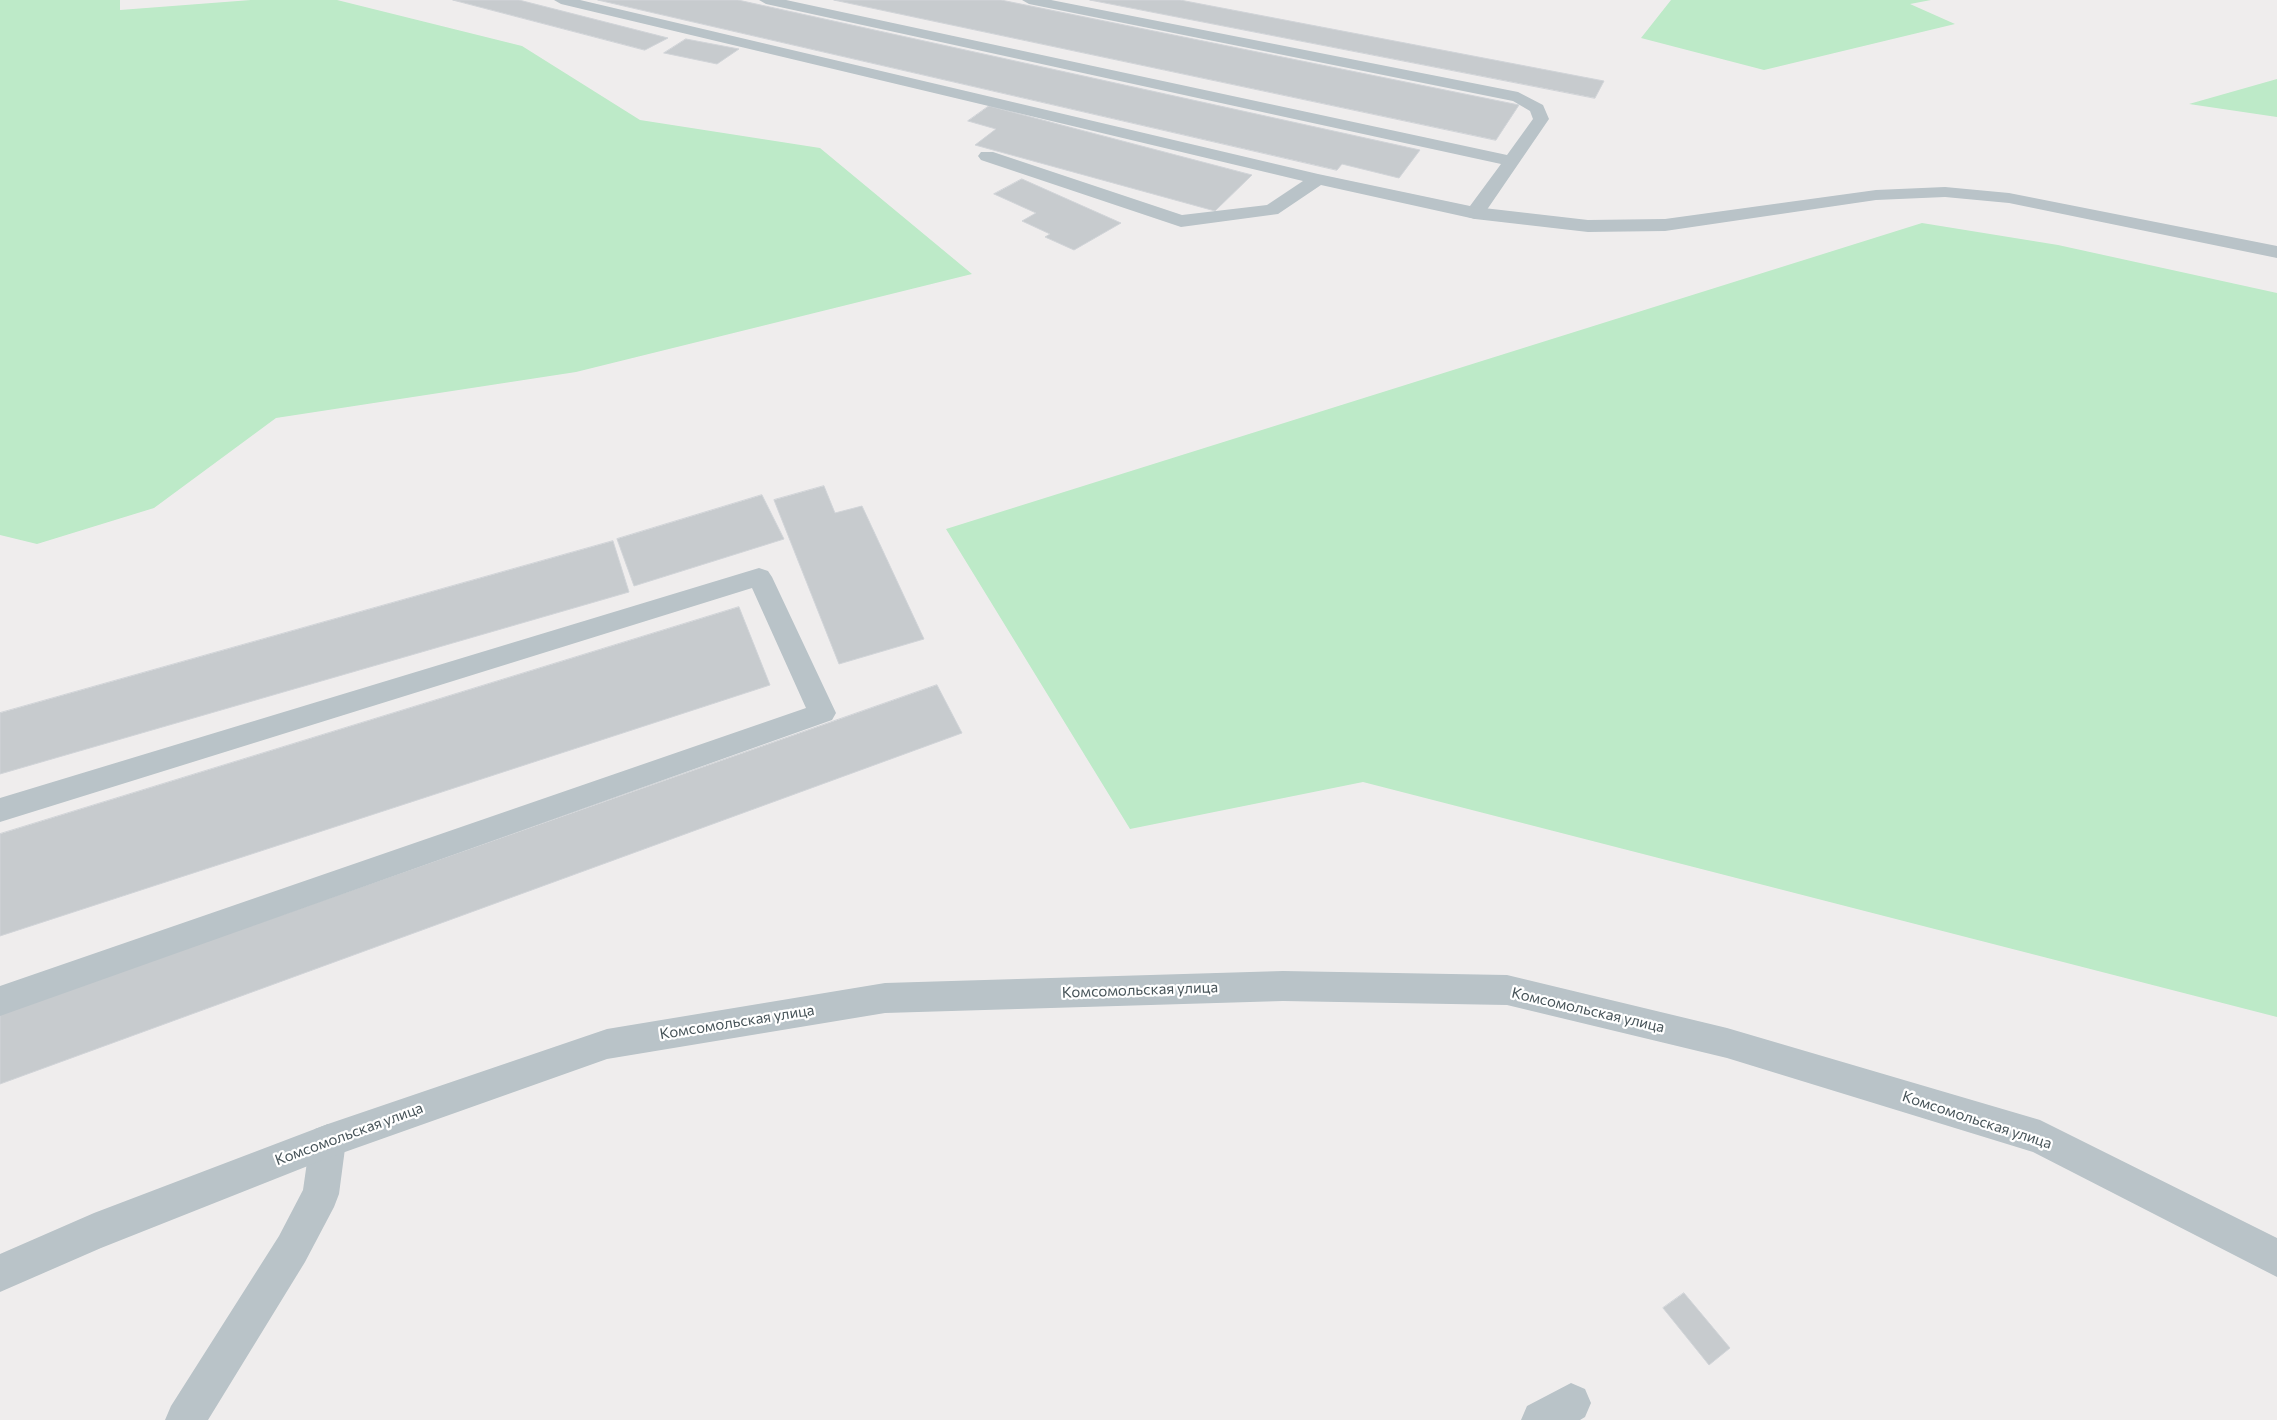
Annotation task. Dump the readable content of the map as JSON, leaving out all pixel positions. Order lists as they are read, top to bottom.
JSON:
{
  "streets": {
    "street": ["Комсомольская улица"]
  }
}
